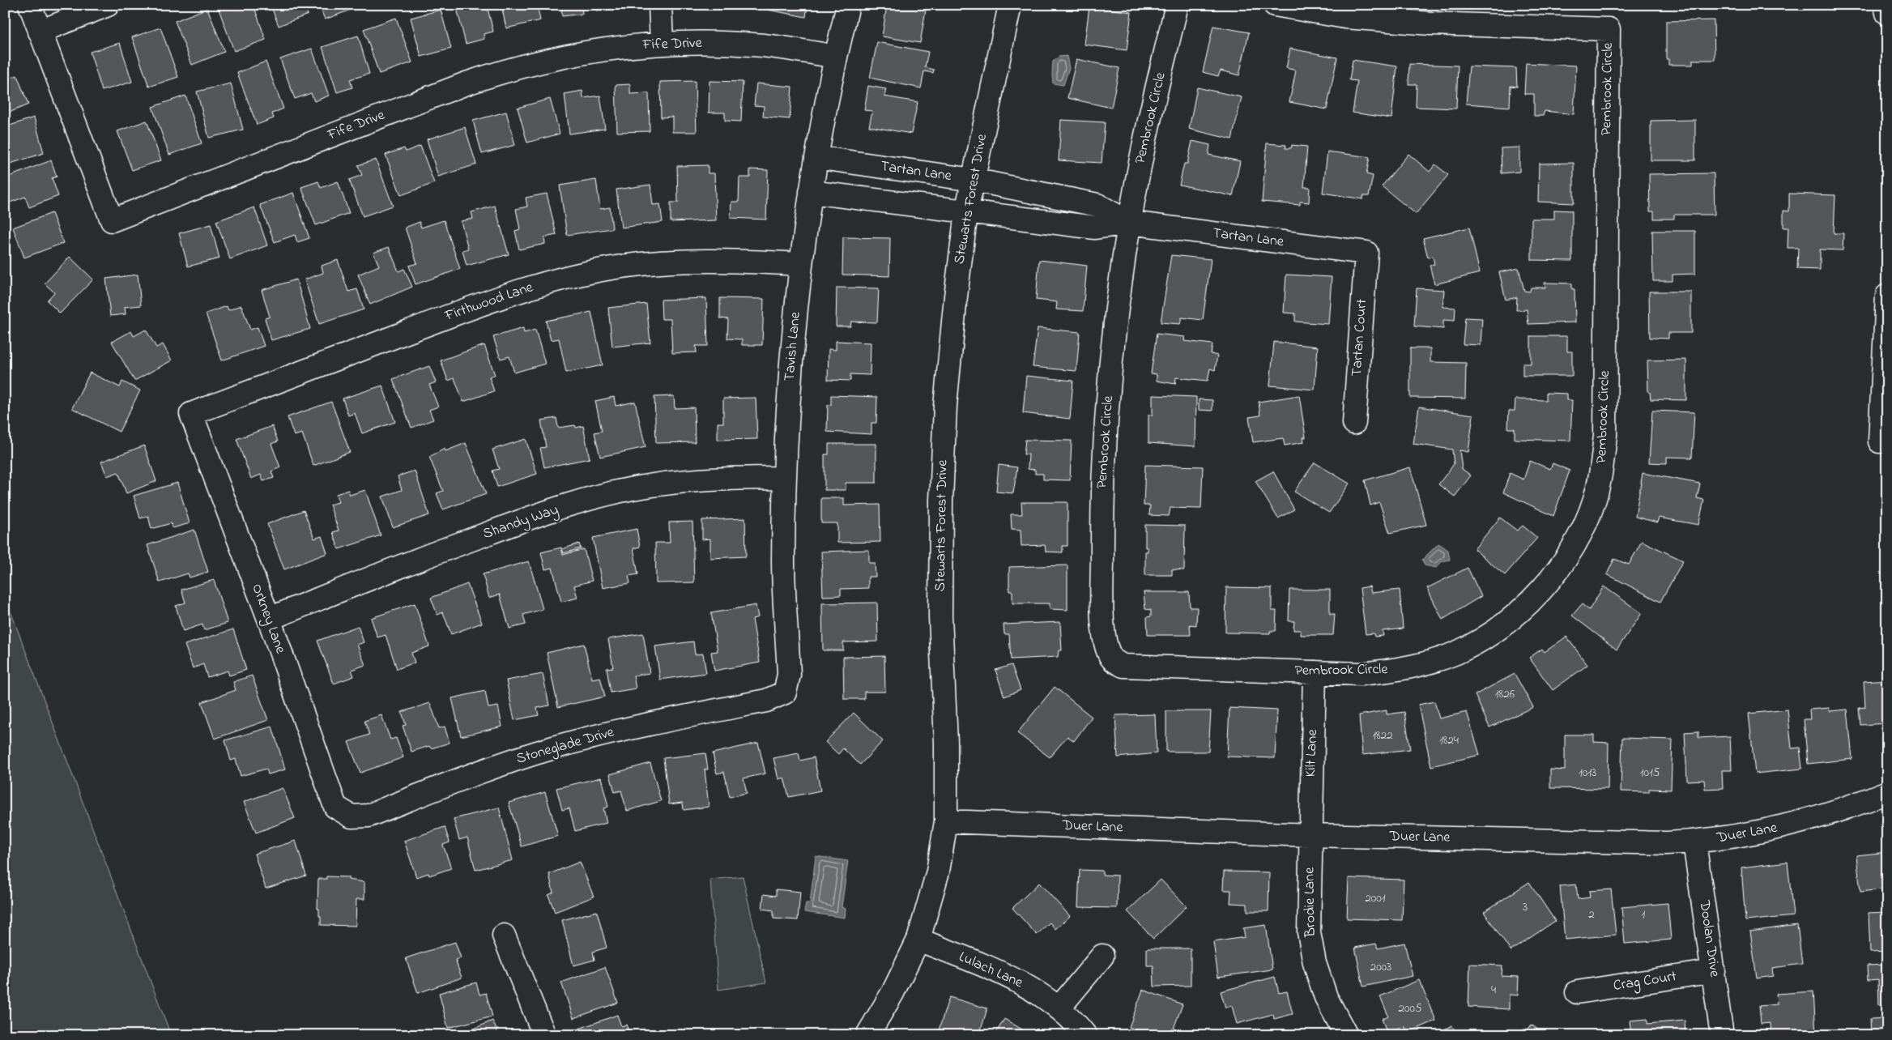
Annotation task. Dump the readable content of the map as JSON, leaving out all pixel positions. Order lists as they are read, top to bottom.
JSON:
{
  "streets": {
    "street": [
      "Fife Drive",
      "Pembrook Circle",
      "Tartan Lane",
      "Stewarts Forest Drive",
      "Firthwood Lane",
      "Tartan Court",
      "Tavish Lane",
      "Shandy Way",
      "Orkney Lane",
      "Stoneglade Drive",
      "Kilt Lane",
      "Duer Lane",
      "Brodie Lane",
      "Doolan Drive",
      "Lulach Lane",
      "Crag Court"
    ]
  },
  "crossings": [
    ["Fife Drive", "Tavish Lane"],
    ["Pembrook Circle", "Tartan Lane"],
    ["Pembrook Circle", "Kilt Lane"],
    ["Tartan Lane", "Stewarts Forest Drive"],
    ["Tartan Lane", "Tartan Court"],
    ["Tartan Lane", "Tavish Lane"],
    ["Stewarts Forest Drive", "Duer Lane"],
    ["Stewarts Forest Drive", "Lulach Lane"],
    ["Firthwood Lane", "Tavish Lane"],
    ["Firthwood Lane", "Orkney Lane"],
    ["Tavish Lane", "Shandy Way"],
    ["Tavish Lane", "Stoneglade Drive"],
    ["Shandy Way", "Orkney Lane"],
    ["Orkney Lane", "Stoneglade Drive"],
    ["Kilt Lane", "Duer Lane"],
    ["Kilt Lane", "Brodie Lane"],
    ["Duer Lane", "Brodie Lane"],
    ["Duer Lane", "Doolan Drive"],
    ["Doolan Drive", "Crag Court"]
  ],
  "house_numbers": [
    "1826",
    "1822",
    "1824",
    "1013",
    "1015",
    "2001",
    "3",
    "2",
    "1",
    "2003",
    "4",
    "2005"
  ]
}
